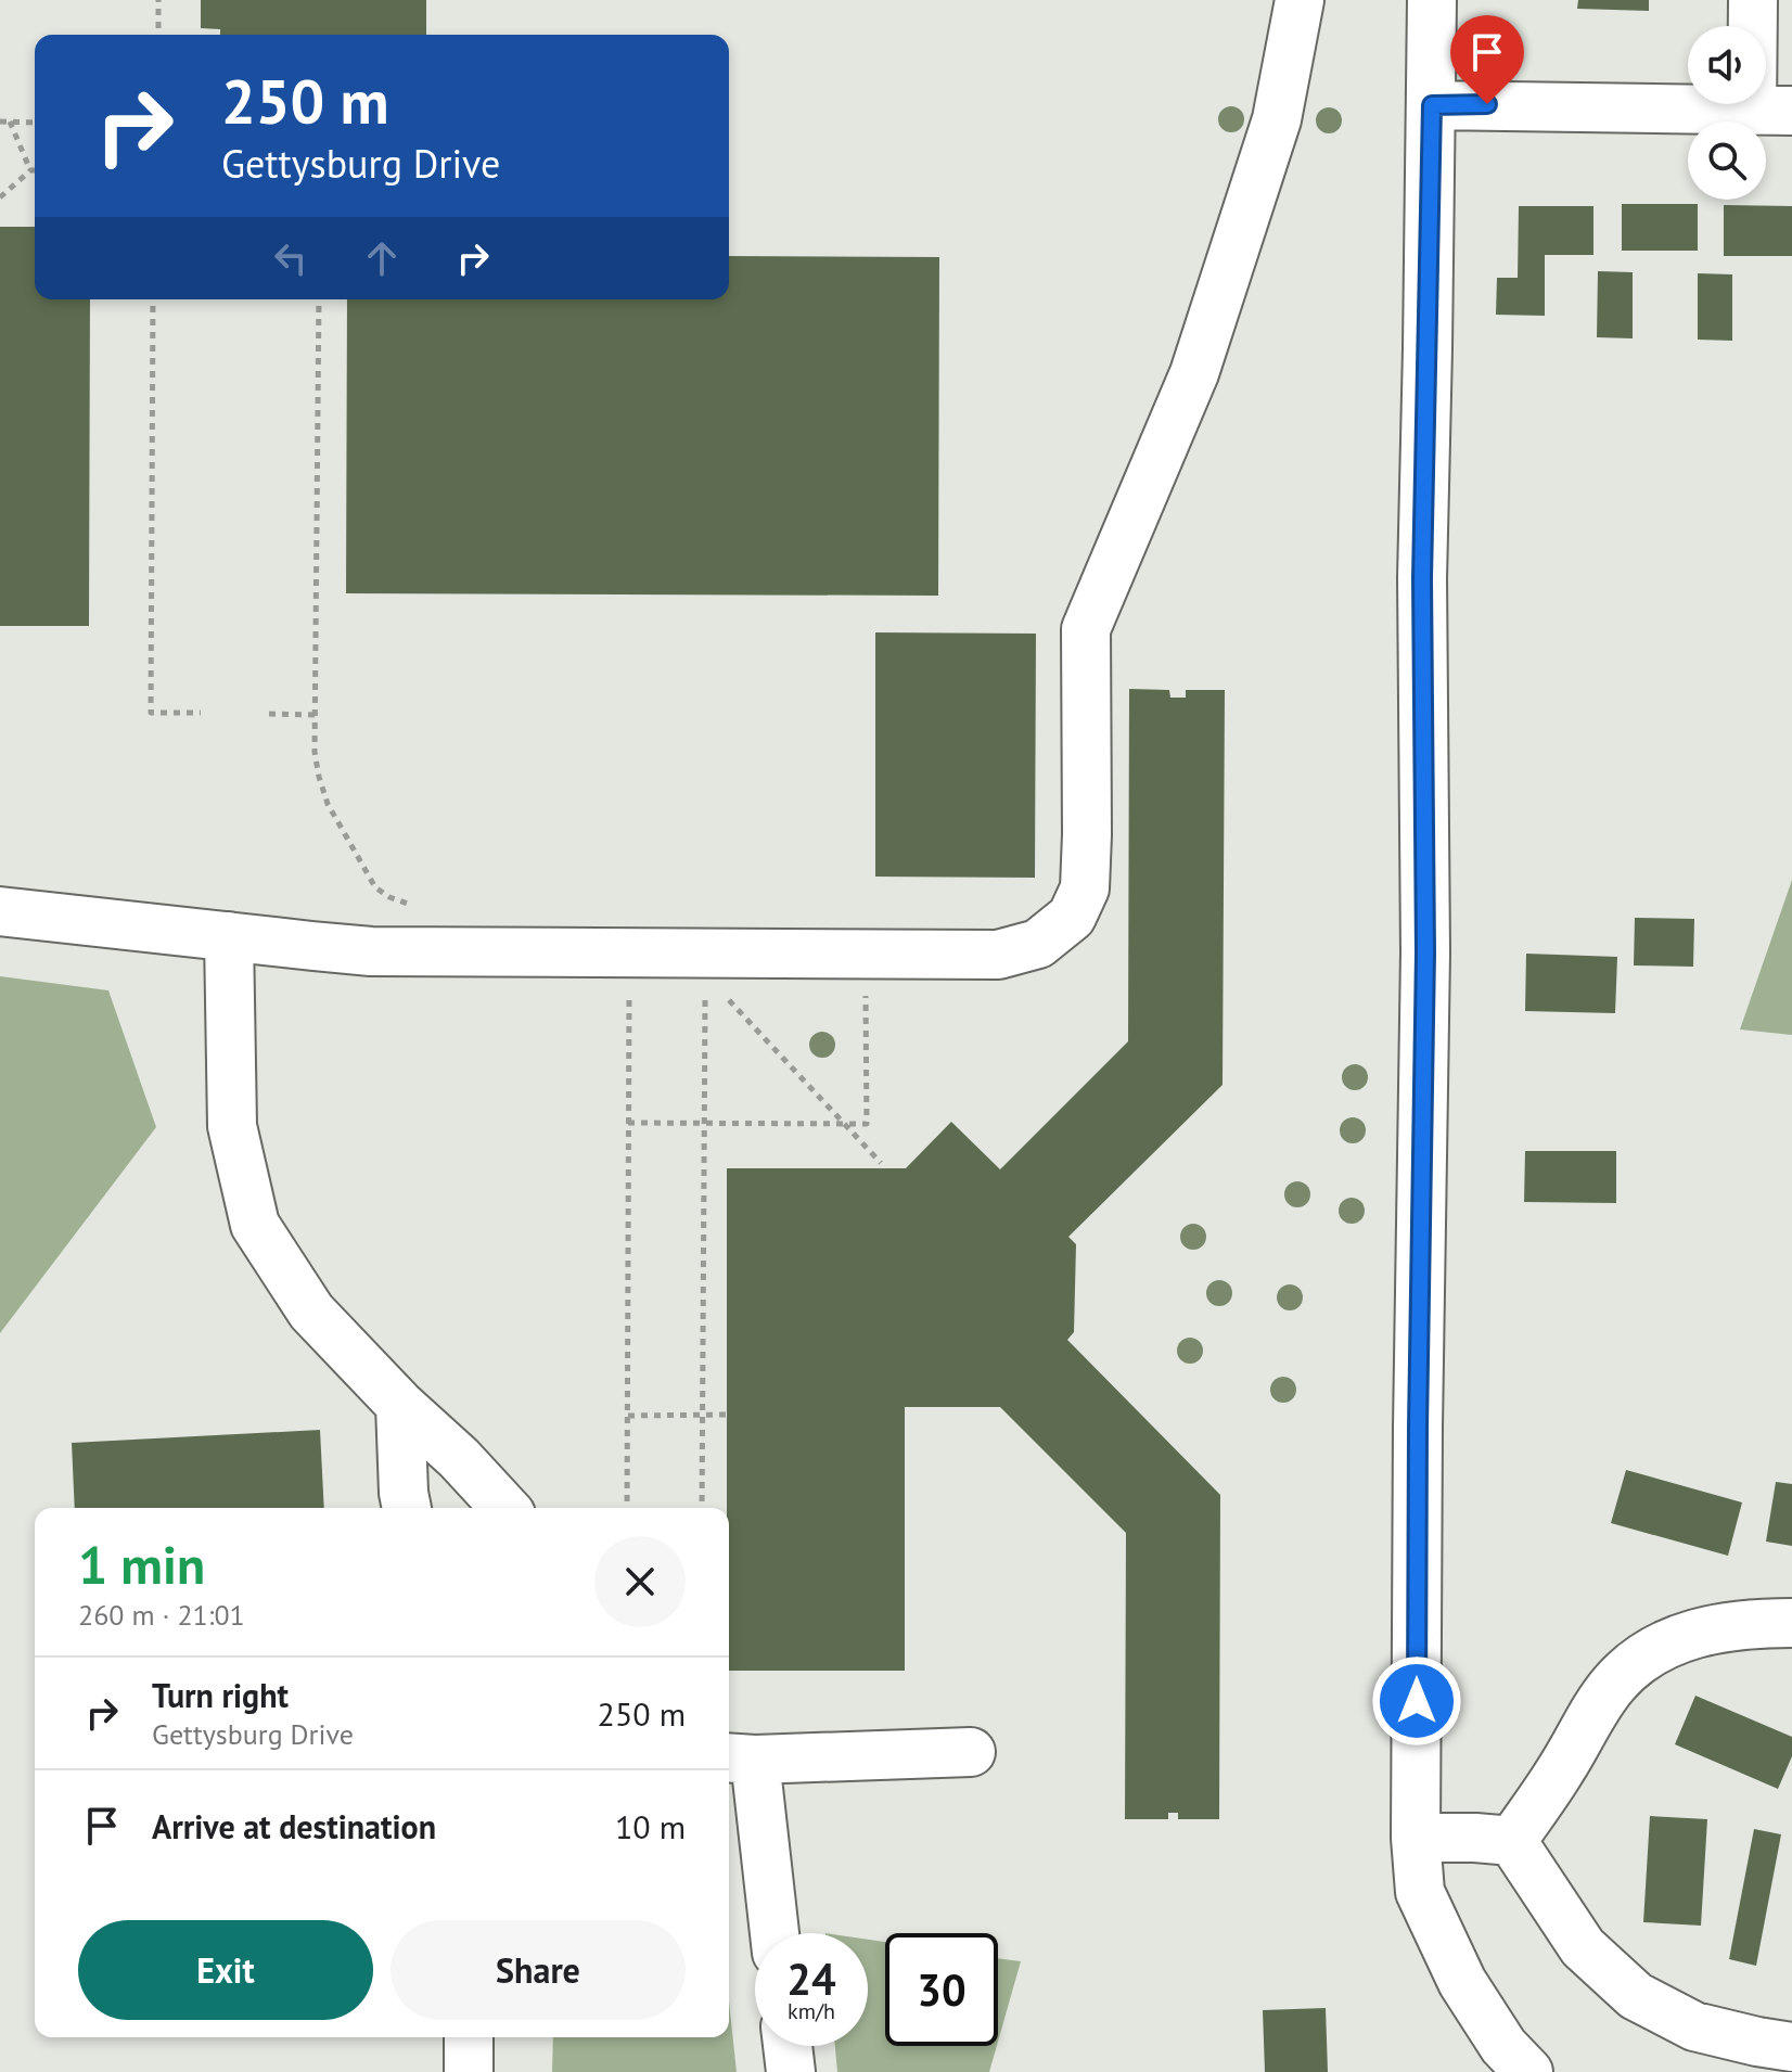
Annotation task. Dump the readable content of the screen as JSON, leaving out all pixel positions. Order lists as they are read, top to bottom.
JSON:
{
  "page": {
    "turn": ["250 m", "Gettysburg Drive"],
    "heading": ["1 min", "260 m · 21:01"],
    "list": [
      {
        "name": "Turn right",
        "note": "Gettysburg Drive",
        "value": "250 m"
      },
      {
        "name": "Arrive at destination",
        "value": "10 m"
      }
    ],
    "buttons": ["Exit", "Share"],
    "speed": "24 km/h",
    "limit": "30"
  }
}
